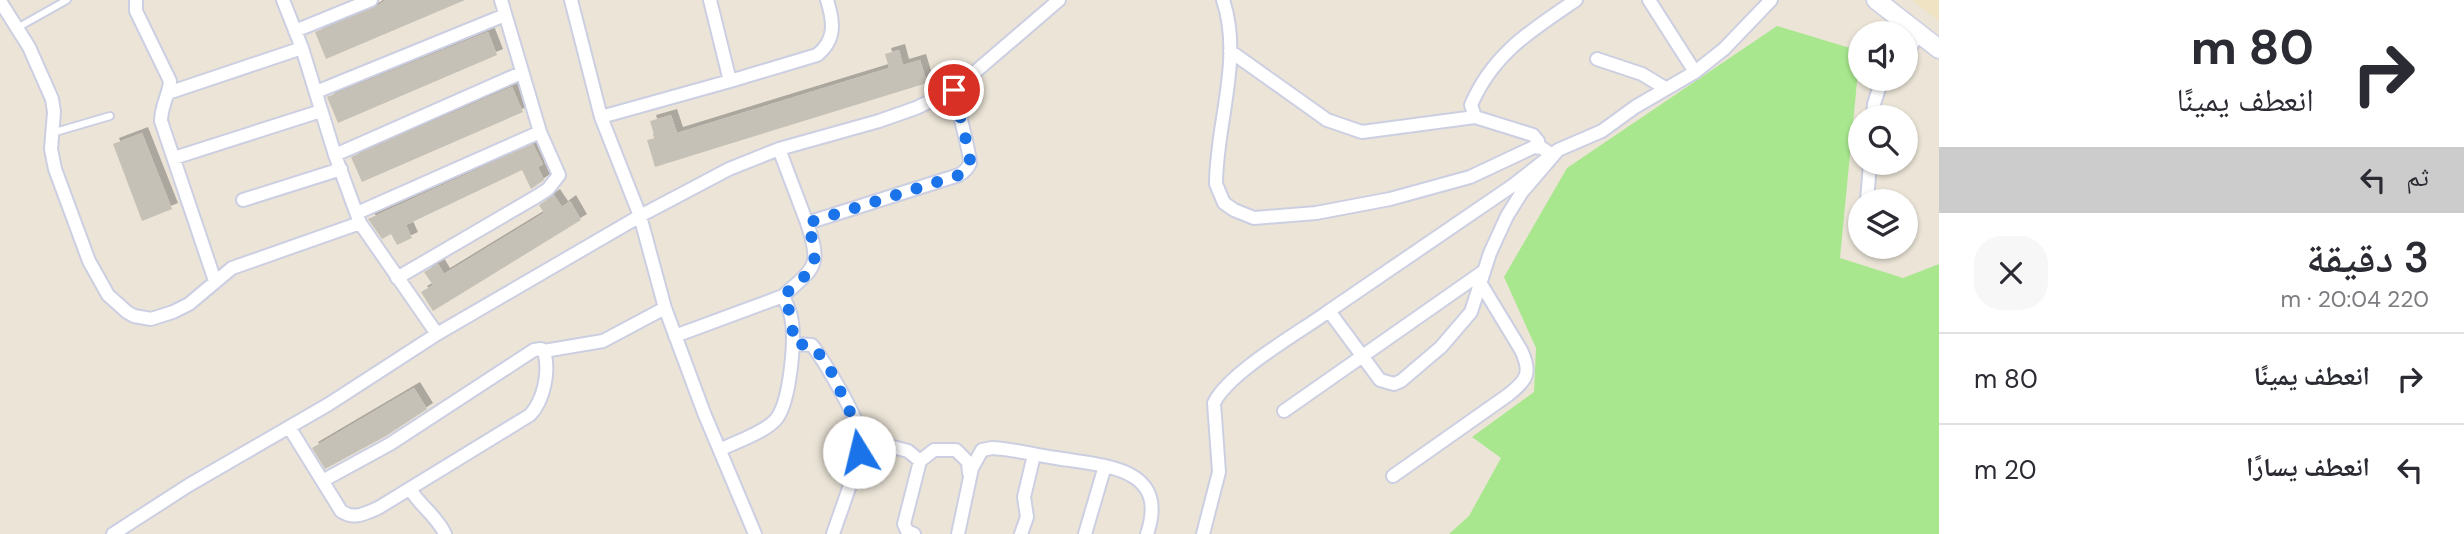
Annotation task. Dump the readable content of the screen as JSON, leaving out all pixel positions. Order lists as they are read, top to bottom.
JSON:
{
  "page": {
    "turn": ["80 m", "انعطف يمينًا"],
    "then": "ثم",
    "heading": ["3 دقيقة", "220 m · 20:04"],
    "list": [
      {
        "name": "انعطف يمينًا",
        "value": "80 m"
      },
      {
        "name": "انعطف يسارًا",
        "value": "20 m"
      }
    ]
  }
}
